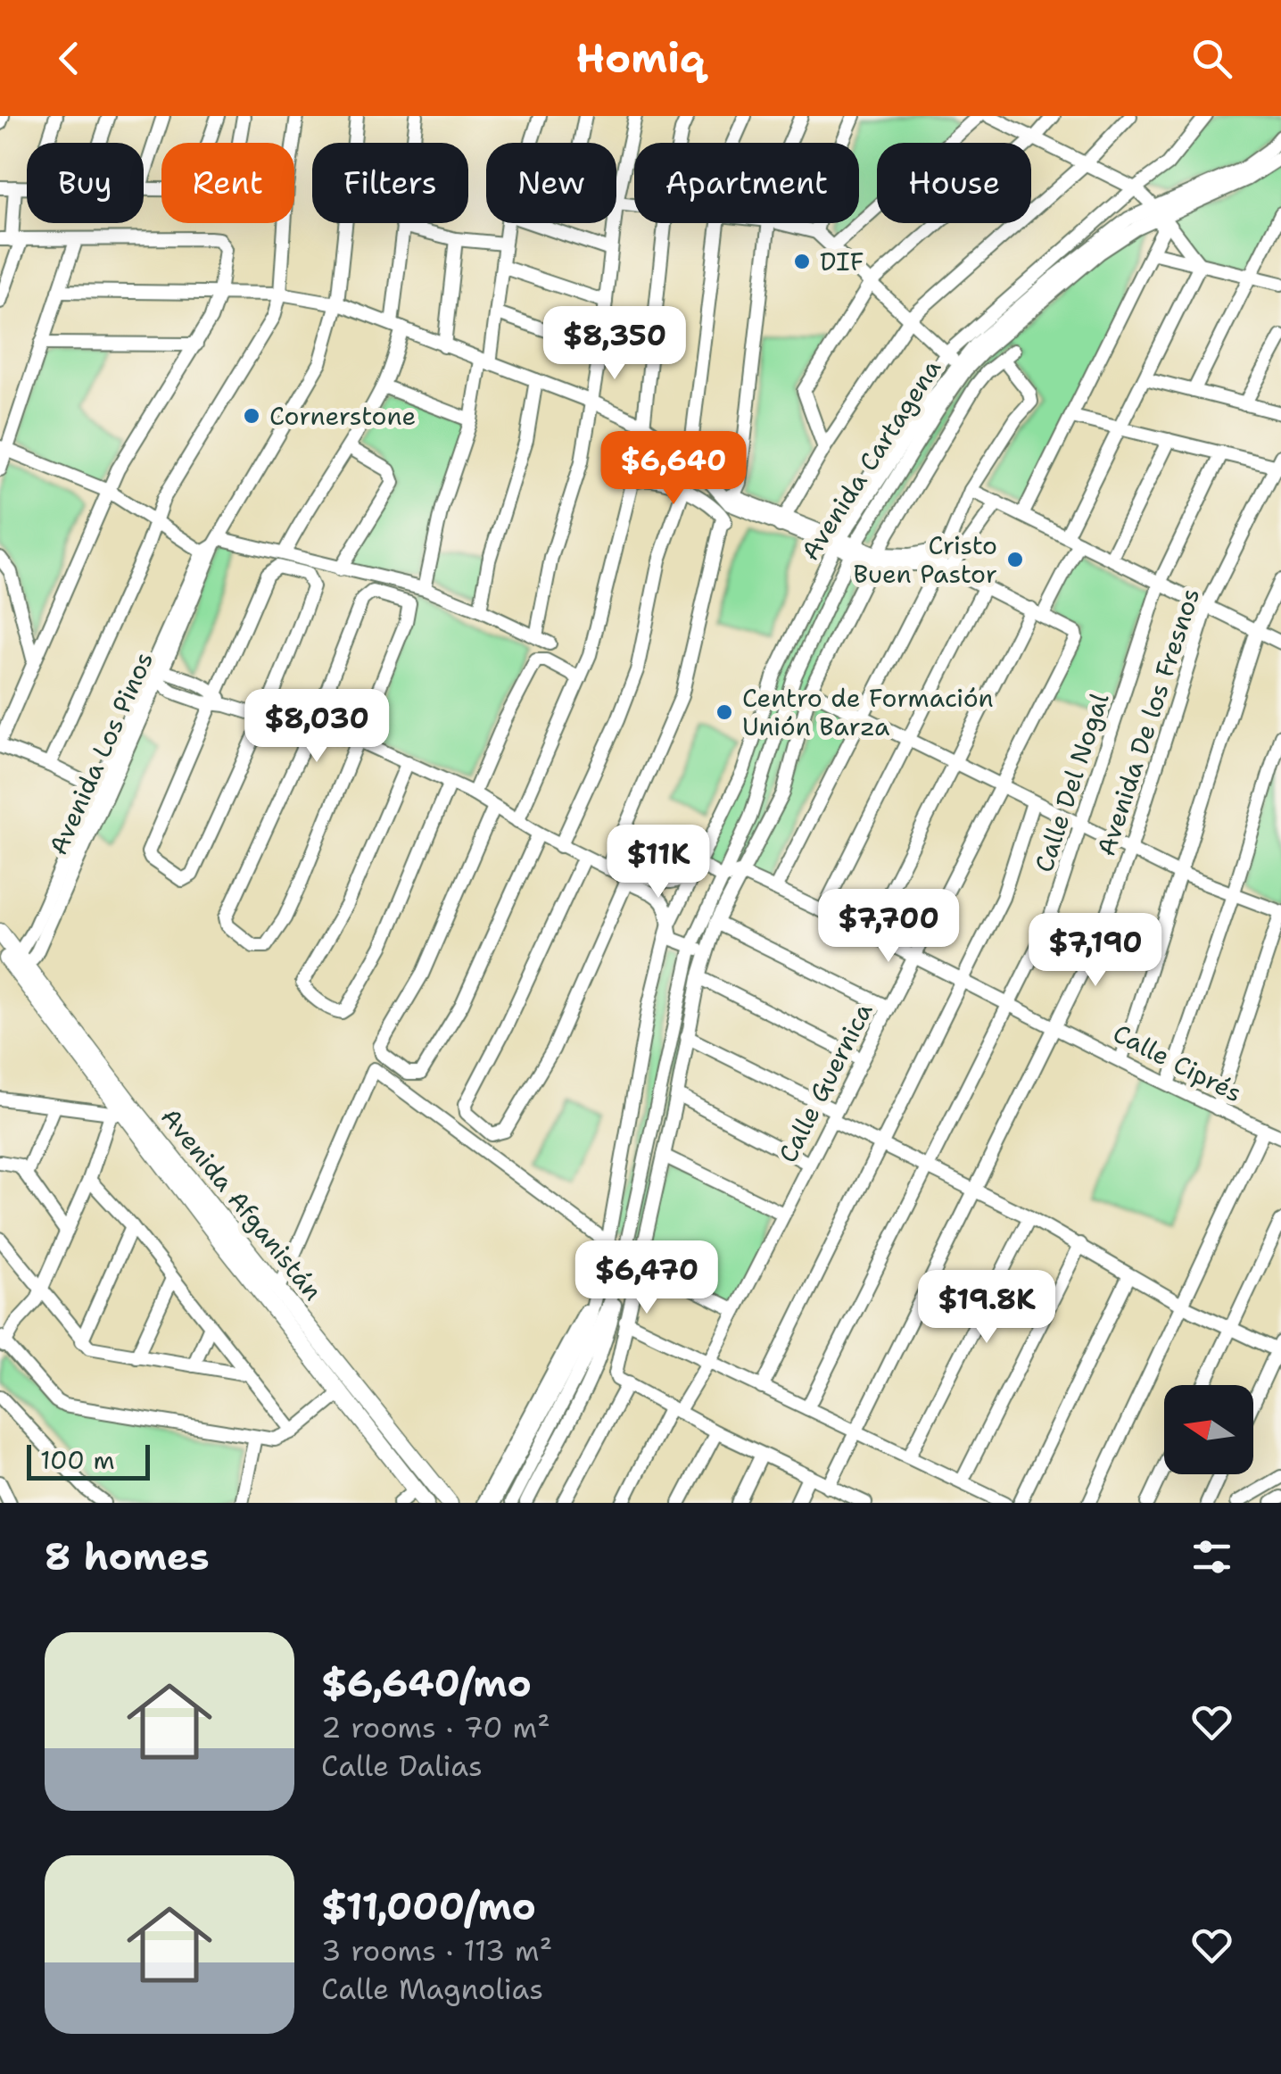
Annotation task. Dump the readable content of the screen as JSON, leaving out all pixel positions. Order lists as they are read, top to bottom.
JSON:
{
  "streets": {
    "main road": ["Avenida Afganistán"],
    "street": [
      "Avenida Cartagena",
      "Avenida De los Fresnos",
      "Avenida Los Pinos",
      "Calle Del Nogal",
      "Calle Ciprés",
      "Calle Guernica"
    ]
  },
  "crossings": [
    ["Avenida De los Fresnos", "Calle Ciprés"],
    ["Avenida Los Pinos", "Avenida Afganistán"],
    ["Calle Del Nogal", "Calle Ciprés"],
    ["Calle Ciprés", "Calle Guernica"]
  ],
  "places": [
    "DIF",
    "Cornerstone",
    "Cristo Buen Pastor",
    "Centro de Formación Unión Barza"
  ],
  "scale_bar": "100 m",
  "north": "left",
  "page": {
    "header": "Homiq",
    "chip": [
      "Buy",
      "Rent",
      "Filters",
      "New",
      "Apartment",
      "House"
    ],
    "price": [
      "$8,350",
      "$6,640",
      "$8,030",
      "$11K",
      "$7,700",
      "$7,190",
      "$6,470",
      "$19.8K"
    ],
    "scale": "100 m",
    "heading": "8 homes",
    "list": [
      {
        "name": "$6,640/mo",
        "note": "2 rooms · 70 m² · Calle Dalias"
      },
      {
        "name": "$11,000/mo",
        "note": "3 rooms · 113 m² · Calle Magnolias"
      }
    ]
  }
}
